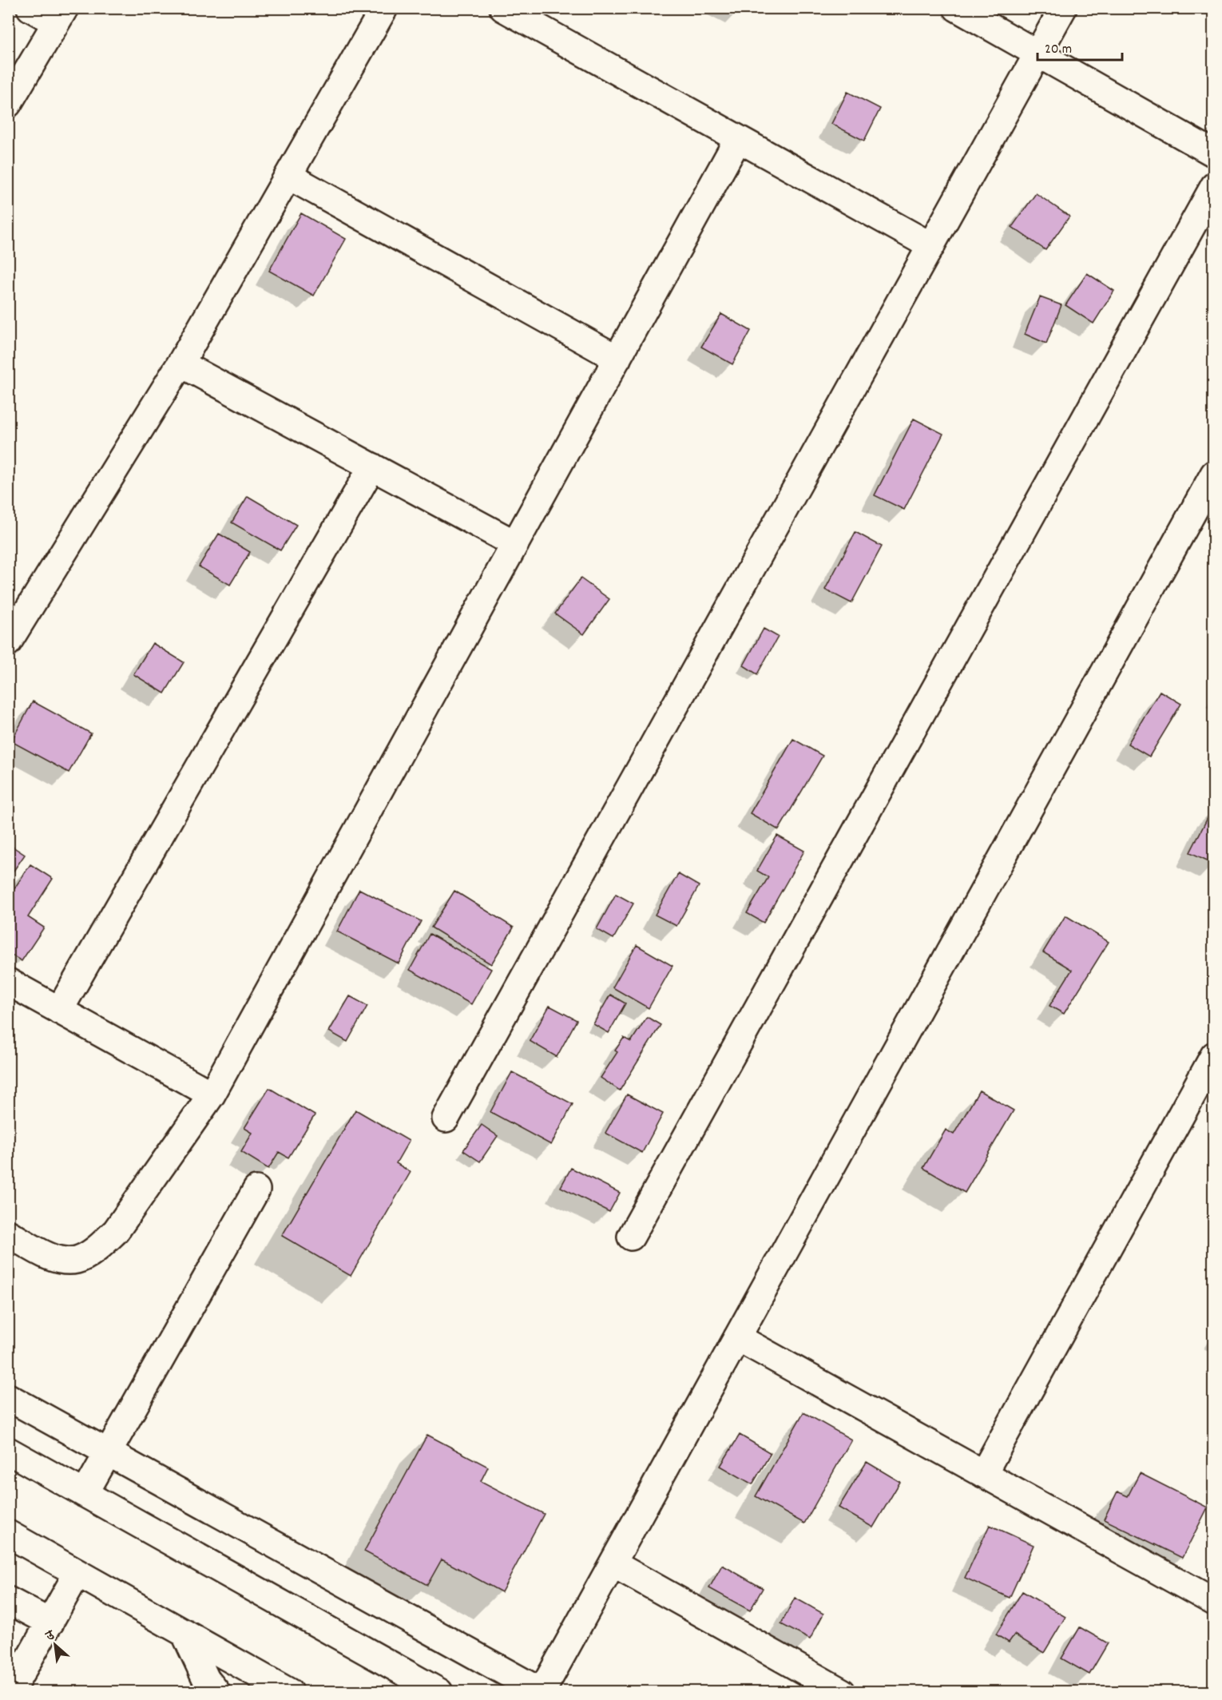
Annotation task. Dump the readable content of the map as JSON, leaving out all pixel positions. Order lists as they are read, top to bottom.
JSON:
{
  "scale_bar": "20 m",
  "north": "top left"
}
